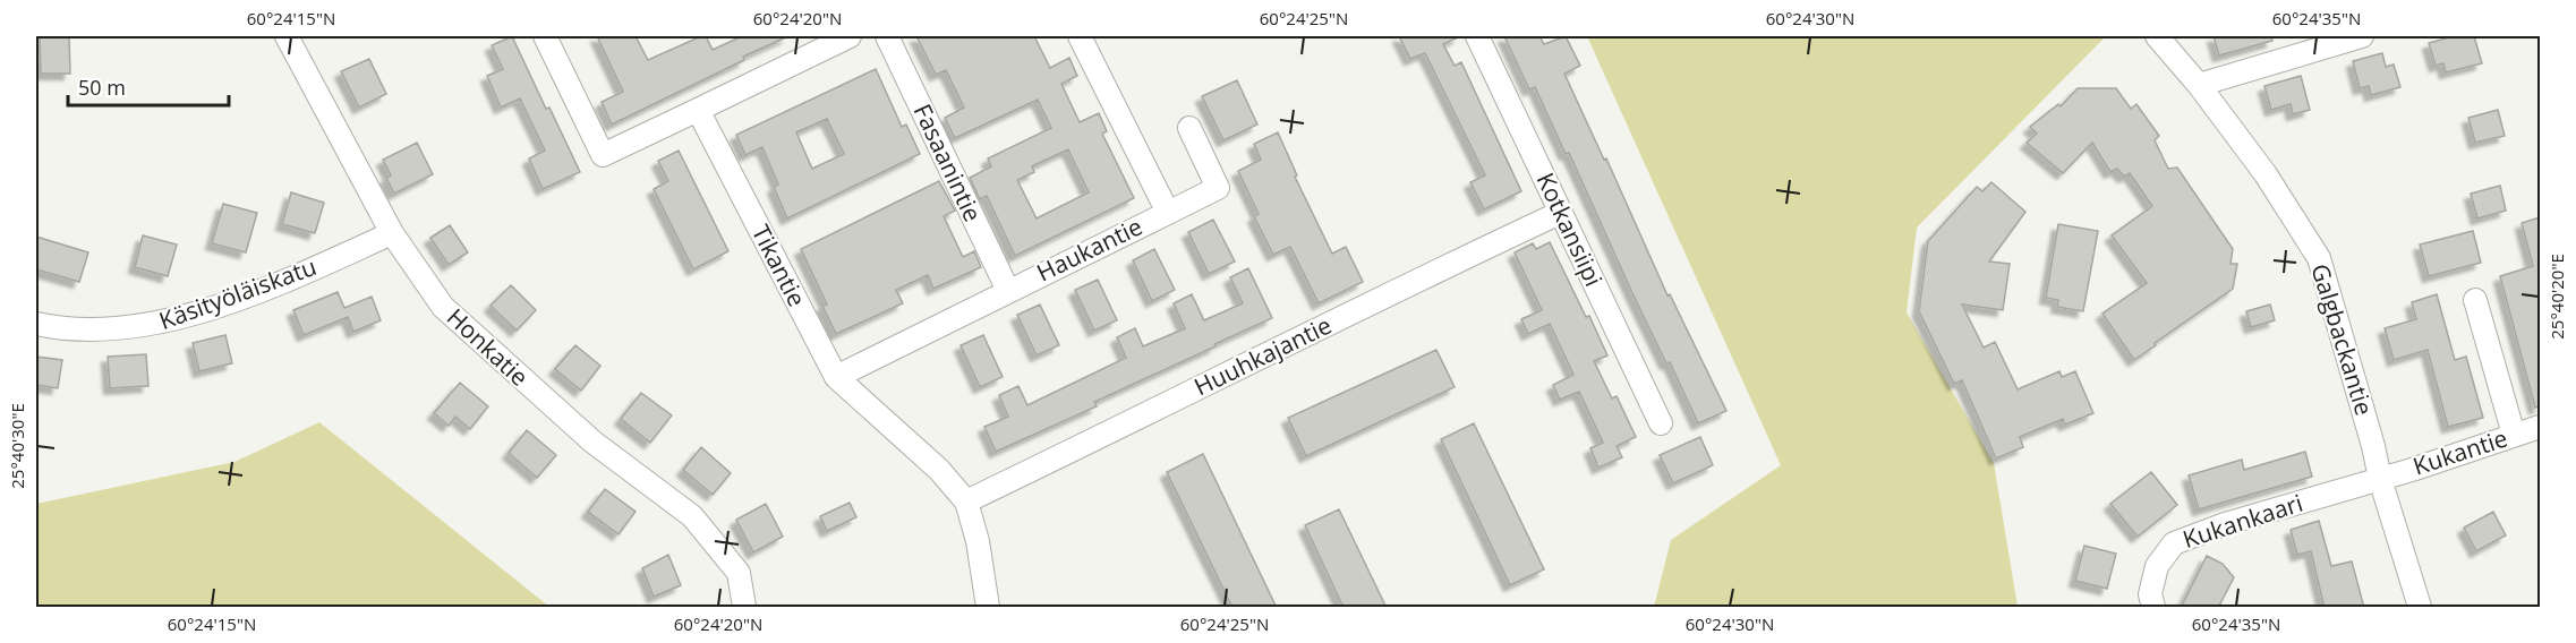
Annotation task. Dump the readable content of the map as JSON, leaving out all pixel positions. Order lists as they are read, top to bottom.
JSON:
{
  "streets": {
    "street": [
      "Fasaanintie",
      "Kotkansiipi",
      "Haukantie",
      "Tikantie",
      "Käsityöläiskatu",
      "Galgbackantie",
      "Honkatie",
      "Huuhkajantie",
      "Kukantie",
      "Kukankaari"
    ]
  },
  "crossings": [
    ["Fasaanintie", "Haukantie"],
    ["Kotkansiipi", "Huuhkajantie"],
    ["Haukantie", "Tikantie"],
    ["Tikantie", "Huuhkajantie"],
    ["Käsityöläiskatu", "Honkatie"],
    ["Galgbackantie", "Kukantie"],
    ["Galgbackantie", "Kukankaari"],
    ["Kukantie", "Kukankaari"]
  ],
  "scale_bar": "50 m",
  "coordinates": [
    "60°24'15\"N",
    "60°24'20\"N",
    "60°24'25\"N",
    "60°24'30\"N",
    "60°24'35\"N",
    "25°40'20\"E",
    "25°40'30\"E"
  ]
}
